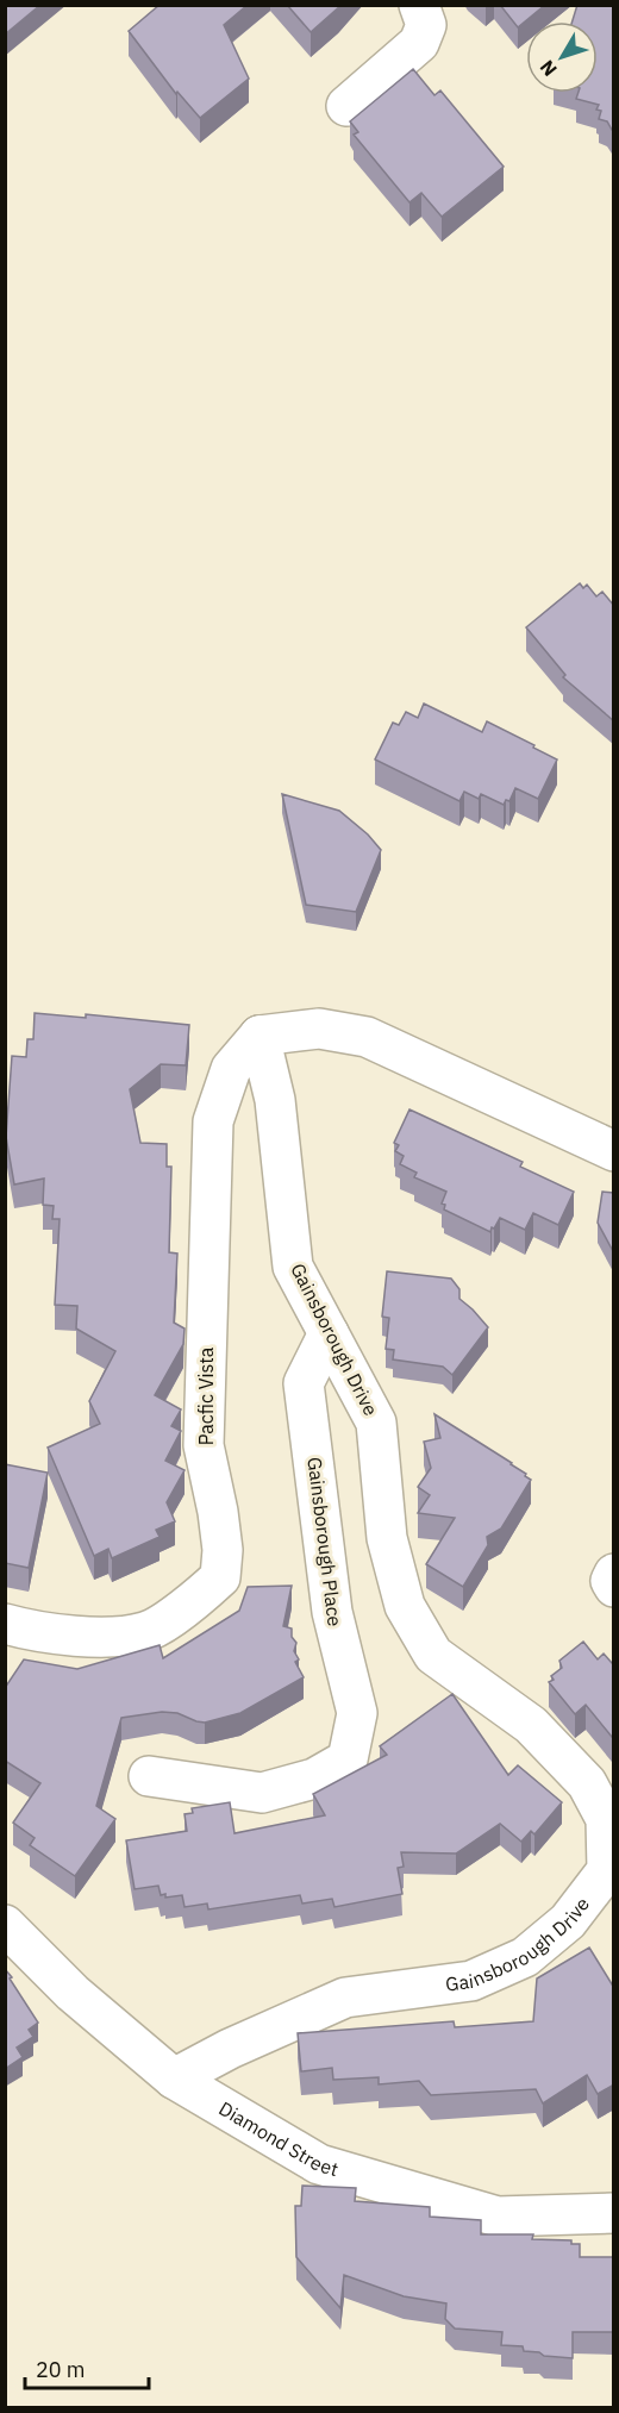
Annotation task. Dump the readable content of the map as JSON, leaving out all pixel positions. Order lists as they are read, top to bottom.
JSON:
{
  "streets": {
    "street": [
      "Gainsborough Drive",
      "Pacfic Vista",
      "Gainsborough Place",
      "Diamond Street"
    ]
  },
  "crossings": [
    ["Gainsborough Drive", "Pacfic Vista"],
    ["Gainsborough Drive", "Gainsborough Place"],
    ["Gainsborough Drive", "Diamond Street"]
  ],
  "scale_bar": "20 m",
  "north": "bottom left"
}
